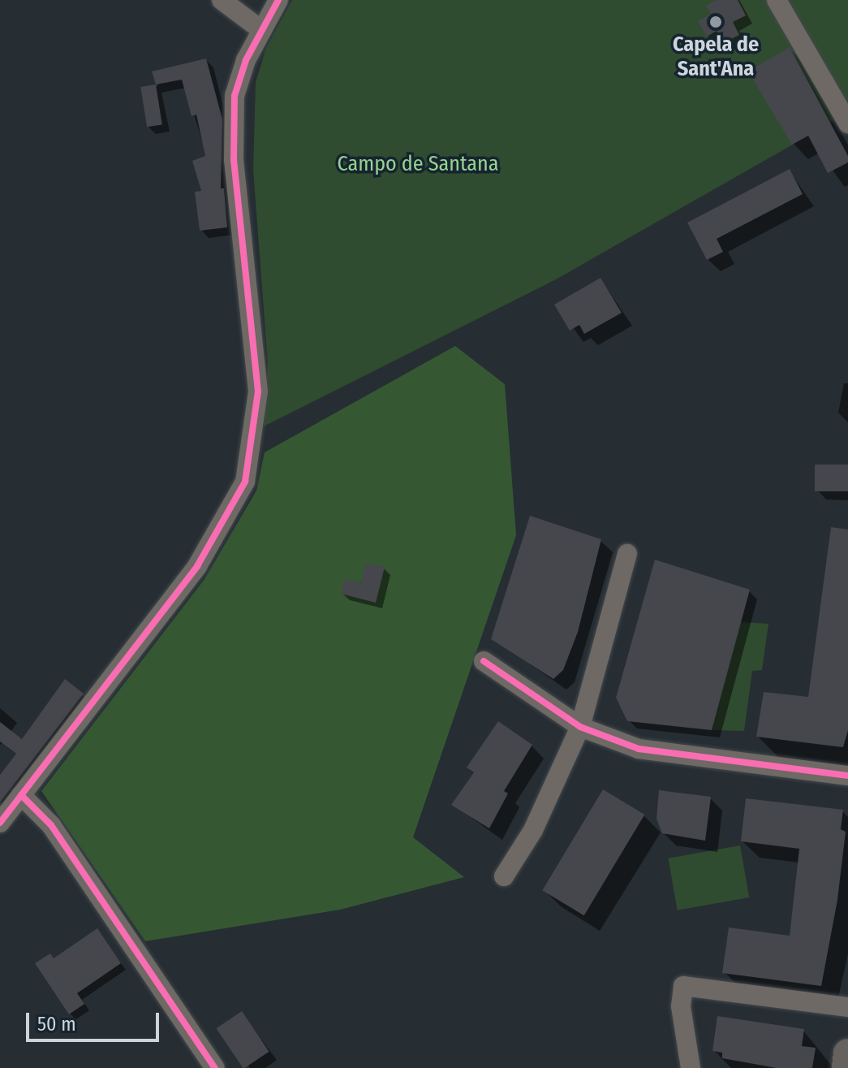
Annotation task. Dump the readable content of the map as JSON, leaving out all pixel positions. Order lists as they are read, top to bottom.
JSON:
{
  "parks": ["Campo de Santana"],
  "places": ["Capela de Sant'Ana"],
  "scale_bar": "50 m"
}
